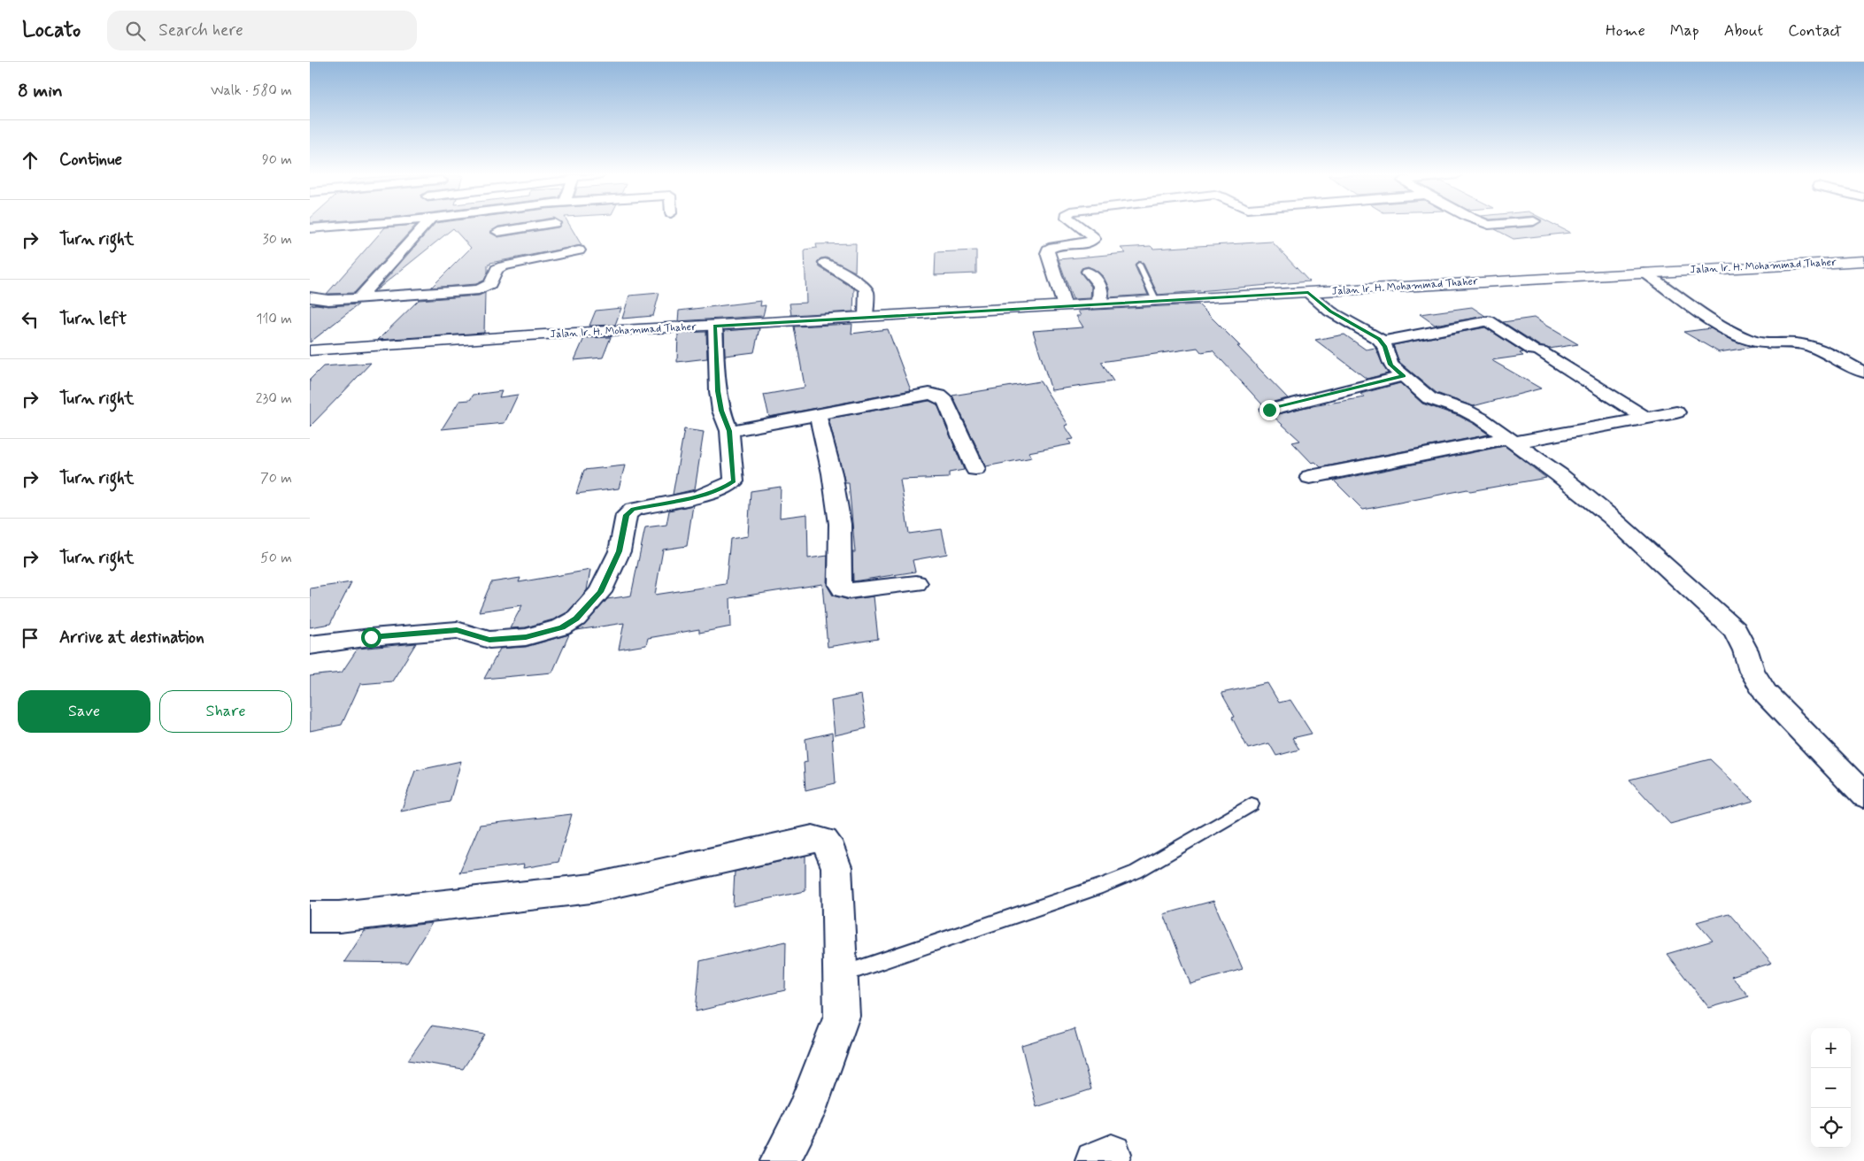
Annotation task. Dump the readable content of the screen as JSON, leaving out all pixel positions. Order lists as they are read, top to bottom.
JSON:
{
  "streets": {
    "main road": ["Jalan Ir. H. Mohammad Thaher"]
  },
  "page": {
    "header": "Locato",
    "search": "Search here",
    "nav": [
      "Home",
      "Map",
      "About",
      "Contact"
    ],
    "heading": ["8 min", "Walk · 580 m"],
    "list": [
      ["Continue", "90 m"],
      ["Turn right", "30 m"],
      ["Turn left", "110 m"],
      ["Turn right", "230 m"],
      ["Turn right", "70 m"],
      ["Turn right", "50 m"],
      "Arrive at destination"
    ],
    "buttons": ["Save", "Share"],
    "map_buttons": ["+", "−"]
  }
}
